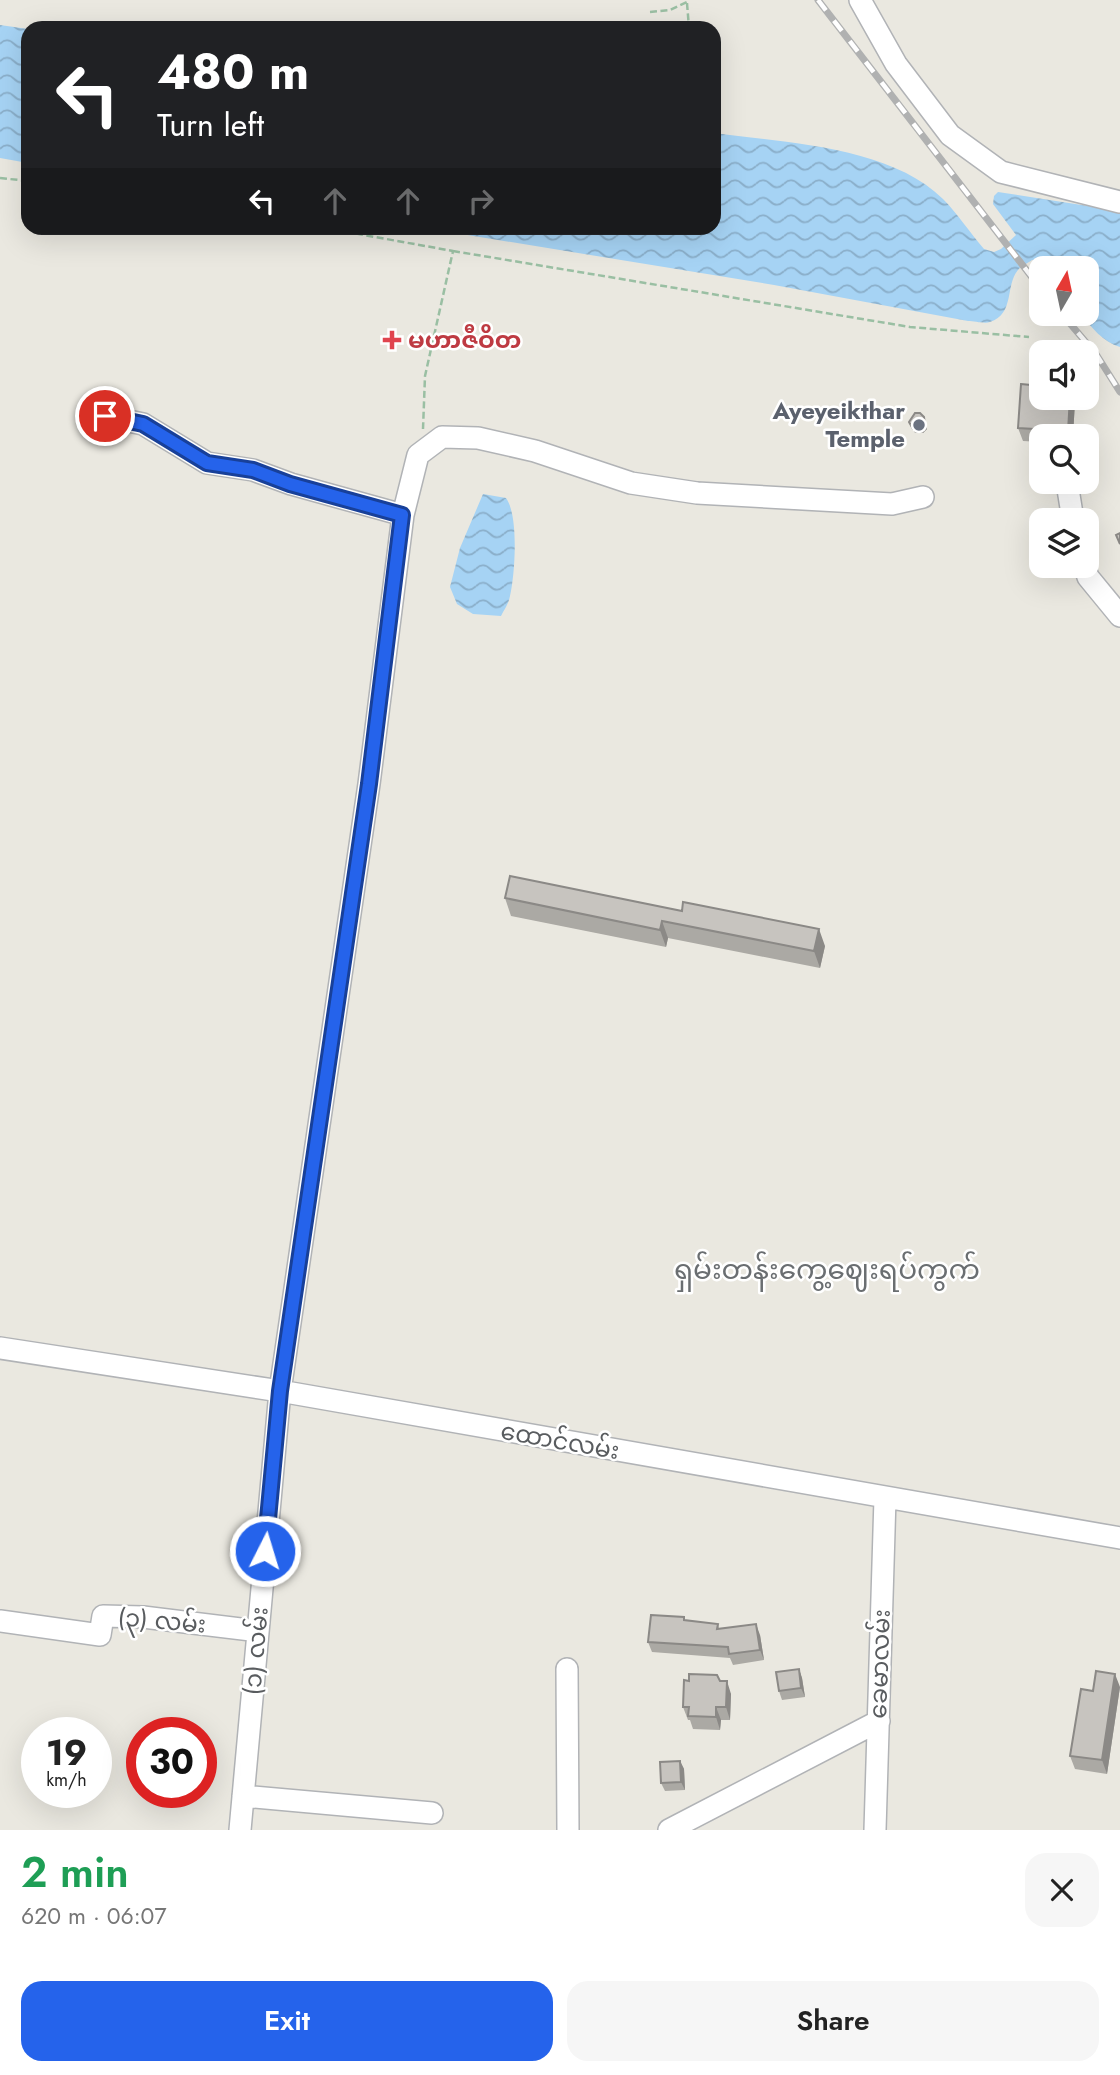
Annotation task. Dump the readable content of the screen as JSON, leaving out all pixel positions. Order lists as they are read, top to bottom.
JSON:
{
  "streets": {
    "street": [
      "ထောင်လမ်း",
      "(၃) လမ်း",
      "(၁) လမ်း",
      "ခေမာလမ်း"
    ]
  },
  "crossings": [
    ["ထောင်လမ်း", "(၁) လမ်း"],
    ["ထောင်လမ်း", "ခေမာလမ်း"],
    ["(၃) လမ်း", "(၁) လမ်း"]
  ],
  "districts": ["ရှမ်းတန်းကွေ့ဈေးရပ်ကွက်"],
  "places": {
    "health": ["မဟာဇီဝိတ"],
    "other": ["Ayeyeikthar Temple"]
  },
  "north": "top",
  "page": {
    "turn": ["480 m", "Turn left"],
    "speed": "19 km/h",
    "limit": "30",
    "heading": ["2 min", "620 m · 06:07"],
    "buttons": ["Exit", "Share"]
  }
}
